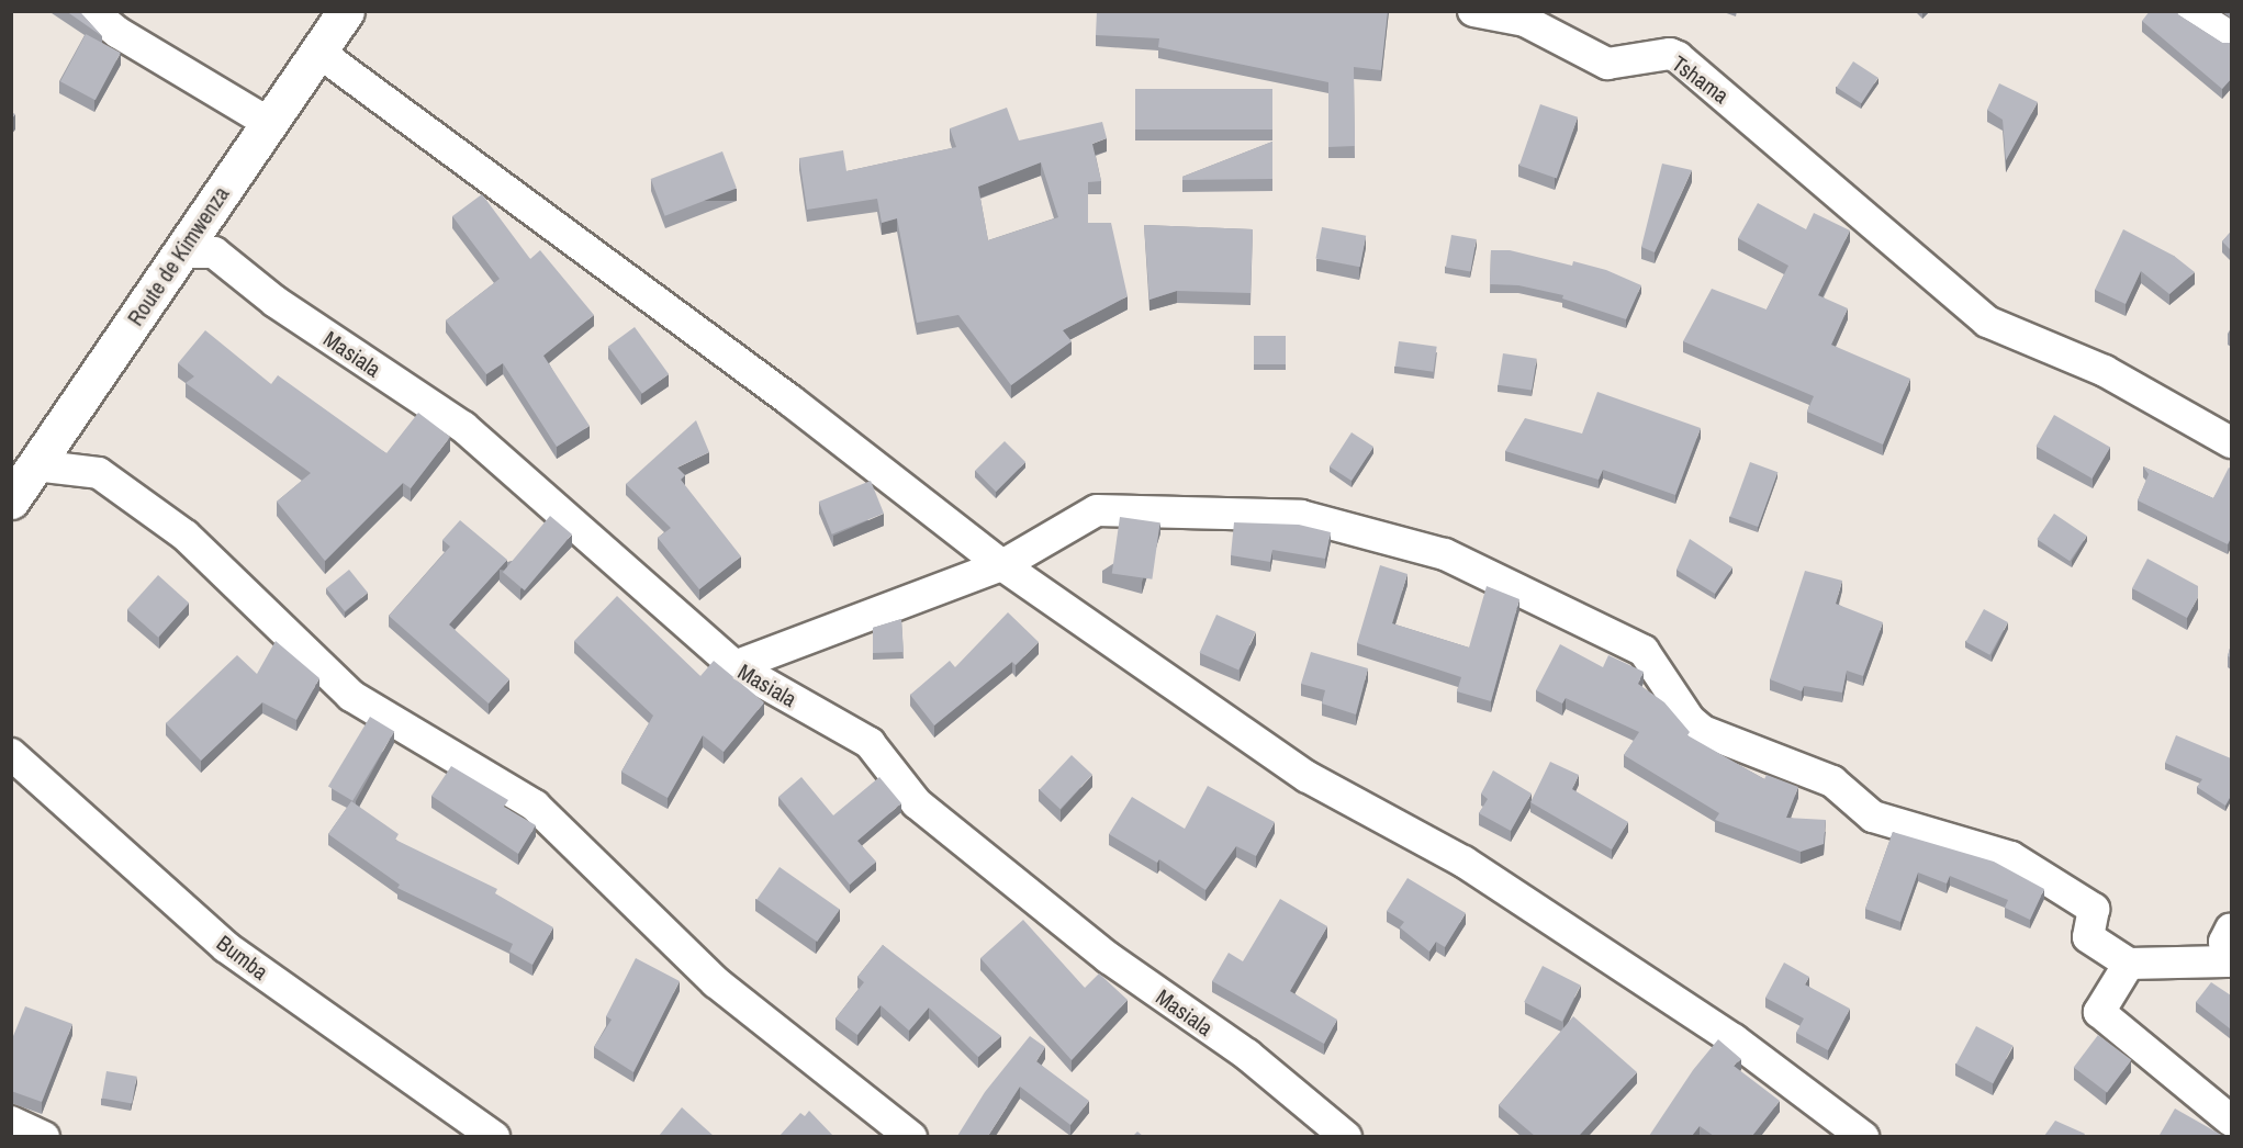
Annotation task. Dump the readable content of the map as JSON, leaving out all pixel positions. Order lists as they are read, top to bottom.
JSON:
{
  "streets": {
    "street": [
      "Tshama",
      "Route de Kimwenza",
      "Masiala",
      "Bumba"
    ]
  },
  "crossings": [
    ["Route de Kimwenza", "Masiala"]
  ]
}
